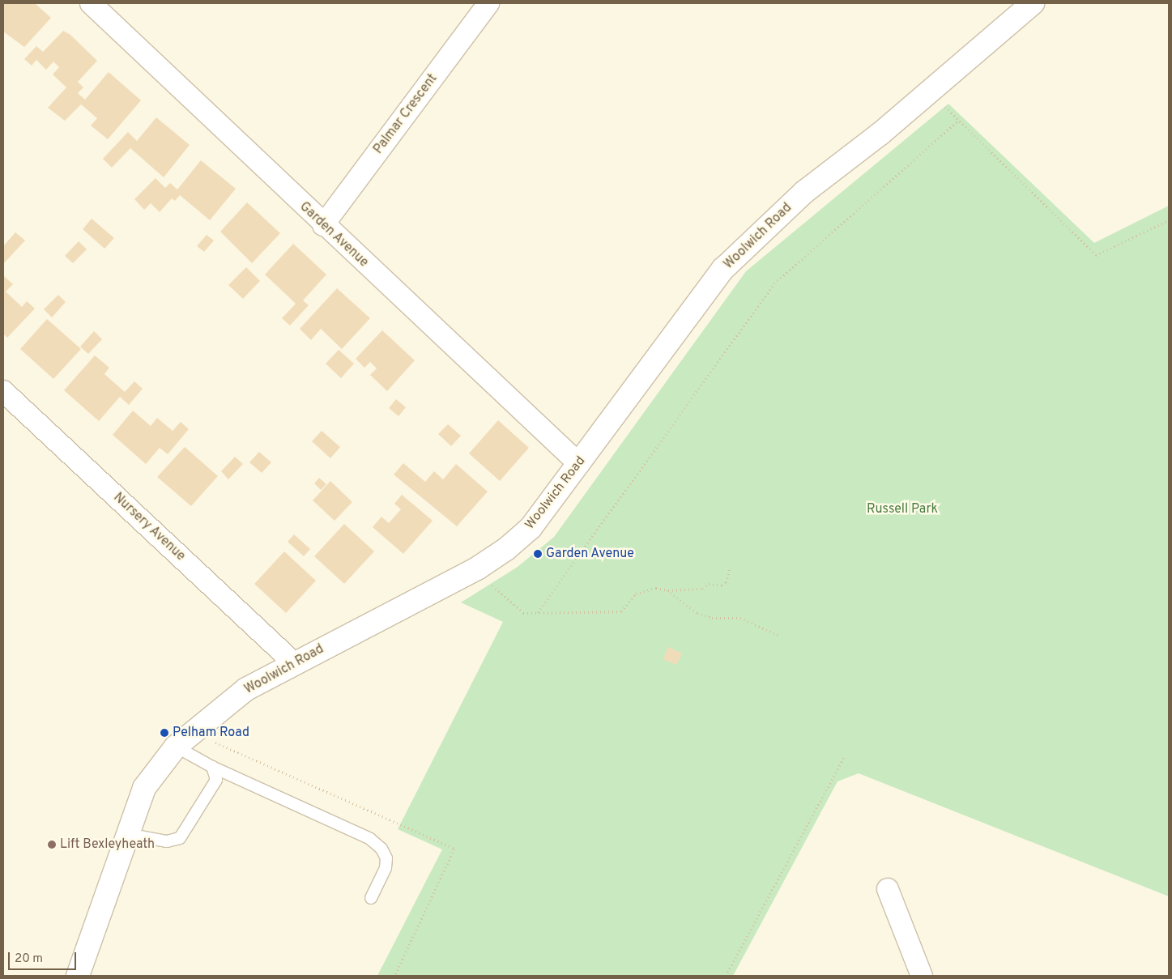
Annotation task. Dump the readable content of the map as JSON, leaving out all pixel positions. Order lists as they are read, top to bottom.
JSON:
{
  "streets": {
    "street": [
      "Palmar Crescent",
      "Garden Avenue",
      "Woolwich Road",
      "Nursery Avenue"
    ]
  },
  "crossings": [
    ["Palmar Crescent", "Garden Avenue"],
    ["Garden Avenue", "Woolwich Road"],
    ["Woolwich Road", "Nursery Avenue"]
  ],
  "parks": ["Russell Park"],
  "places": ["Garden Avenue", "Pelham Road", "Lift Bexleyheath"],
  "scale_bar": "20 m"
}
